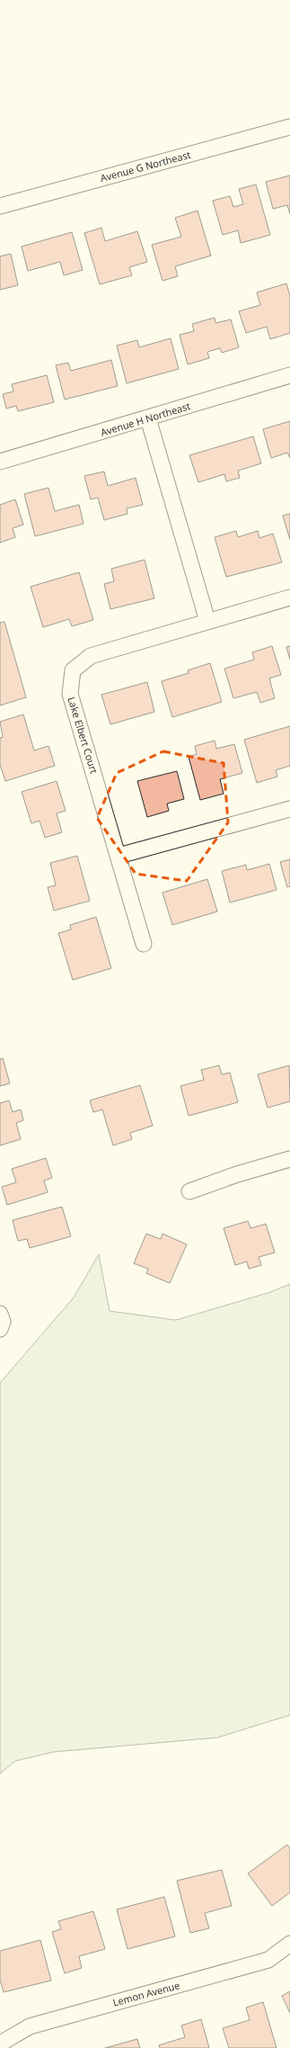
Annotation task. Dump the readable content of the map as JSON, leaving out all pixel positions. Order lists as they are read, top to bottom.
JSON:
{
  "streets": {
    "street": [
      "Avenue G Northeast",
      "Avenue H Northeast",
      "Lake Elbert Court",
      "Lemon Avenue"
    ]
  }
}
